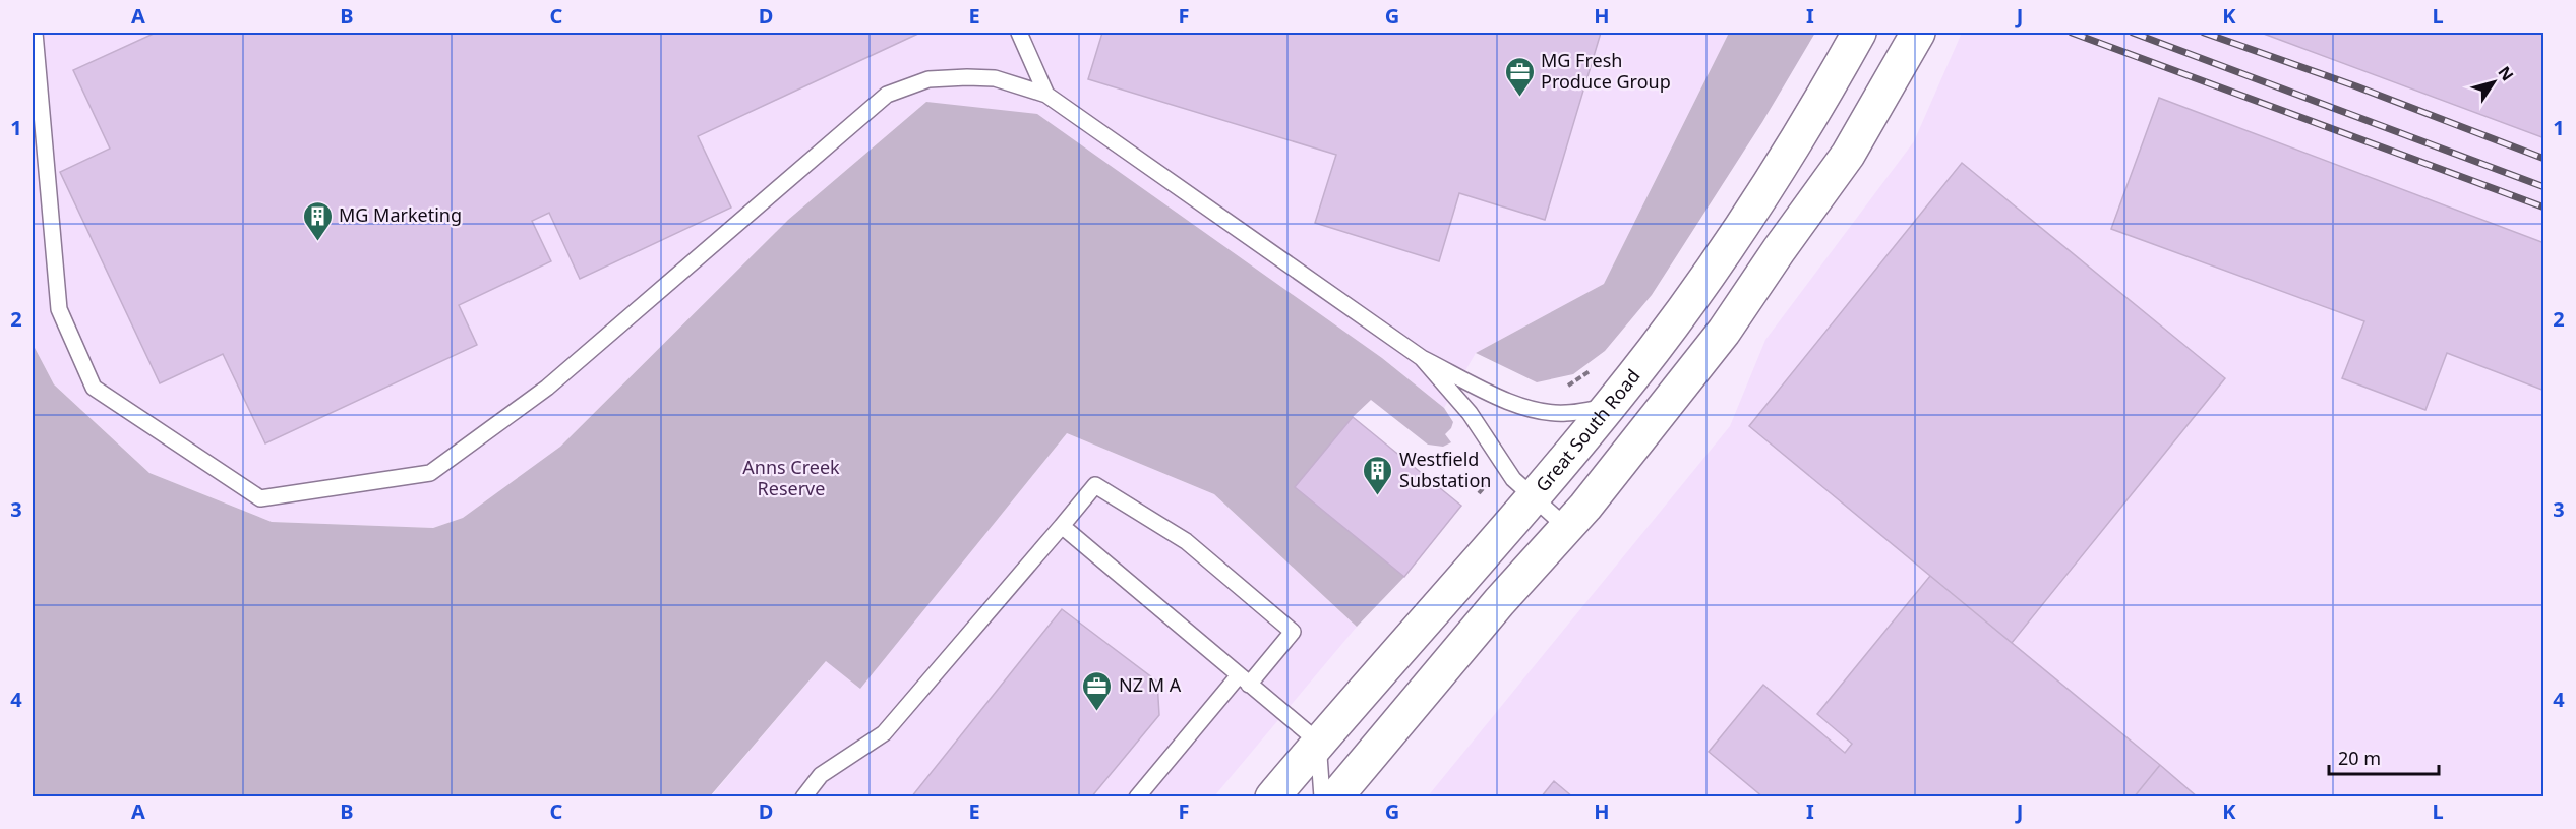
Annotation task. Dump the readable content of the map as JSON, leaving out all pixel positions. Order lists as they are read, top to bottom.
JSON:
{
  "streets": {
    "main road": ["Great South Road"]
  },
  "parks": ["Anns Creek Reserve"],
  "places": {
    "office": ["MG Fresh Produce Group", "NZ M A"],
    "building": ["MG Marketing", "Westfield Substation"]
  },
  "scale_bar": "20 m",
  "north": "top right",
  "grid": {
    "columns": [
      "A",
      "B",
      "C",
      "D",
      "E",
      "F",
      "G",
      "H",
      "I",
      "J",
      "K",
      "L"
    ],
    "rows": [
      "1",
      "2",
      "3",
      "4"
    ]
  }
}
